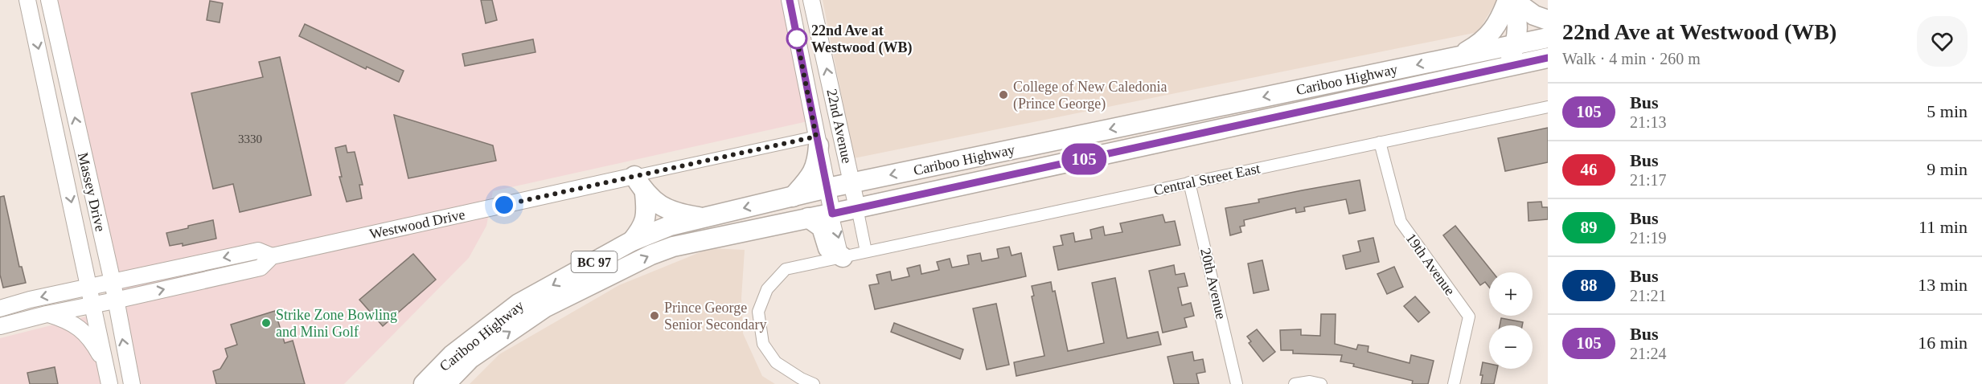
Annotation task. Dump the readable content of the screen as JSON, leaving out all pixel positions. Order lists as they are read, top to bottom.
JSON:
{
  "streets": {
    "highway": ["Cariboo Highway", "BC 97"],
    "street": [
      "22nd Avenue",
      "Central Street East",
      "Massey Drive",
      "Westwood Drive",
      "19th Avenue",
      "20th Avenue"
    ]
  },
  "crossings": [
    ["Cariboo Highway", "22nd Avenue"],
    ["22nd Avenue", "Central Street East"],
    ["22nd Avenue", "Westwood Drive"],
    ["Central Street East", "19th Avenue"],
    ["Central Street East", "20th Avenue"],
    ["Massey Drive", "Westwood Drive"]
  ],
  "places": [
    "22nd Ave at Westwood (WB)",
    "College of New Caledonia (Prince George)",
    "Prince George Senior Secondary",
    "Strike Zone Bowling and Mini Golf"
  ],
  "lines": ["bus line 105"],
  "house_numbers": ["3330"],
  "page": {
    "on_map": "105",
    "heading": ["22nd Ave at Westwood (WB)", "Walk · 4 min · 260 m"],
    "list": [
      {
        "mark": "105",
        "name": "Bus",
        "note": "21:13",
        "value": "5 min"
      },
      {
        "mark": "46",
        "name": "Bus",
        "note": "21:17",
        "value": "9 min"
      },
      {
        "mark": "89",
        "name": "Bus",
        "note": "21:19",
        "value": "11 min"
      },
      {
        "mark": "88",
        "name": "Bus",
        "note": "21:21",
        "value": "13 min"
      },
      {
        "mark": "105",
        "name": "Bus",
        "note": "21:24",
        "value": "16 min"
      }
    ],
    "map_buttons": ["+", "−"]
  }
}
